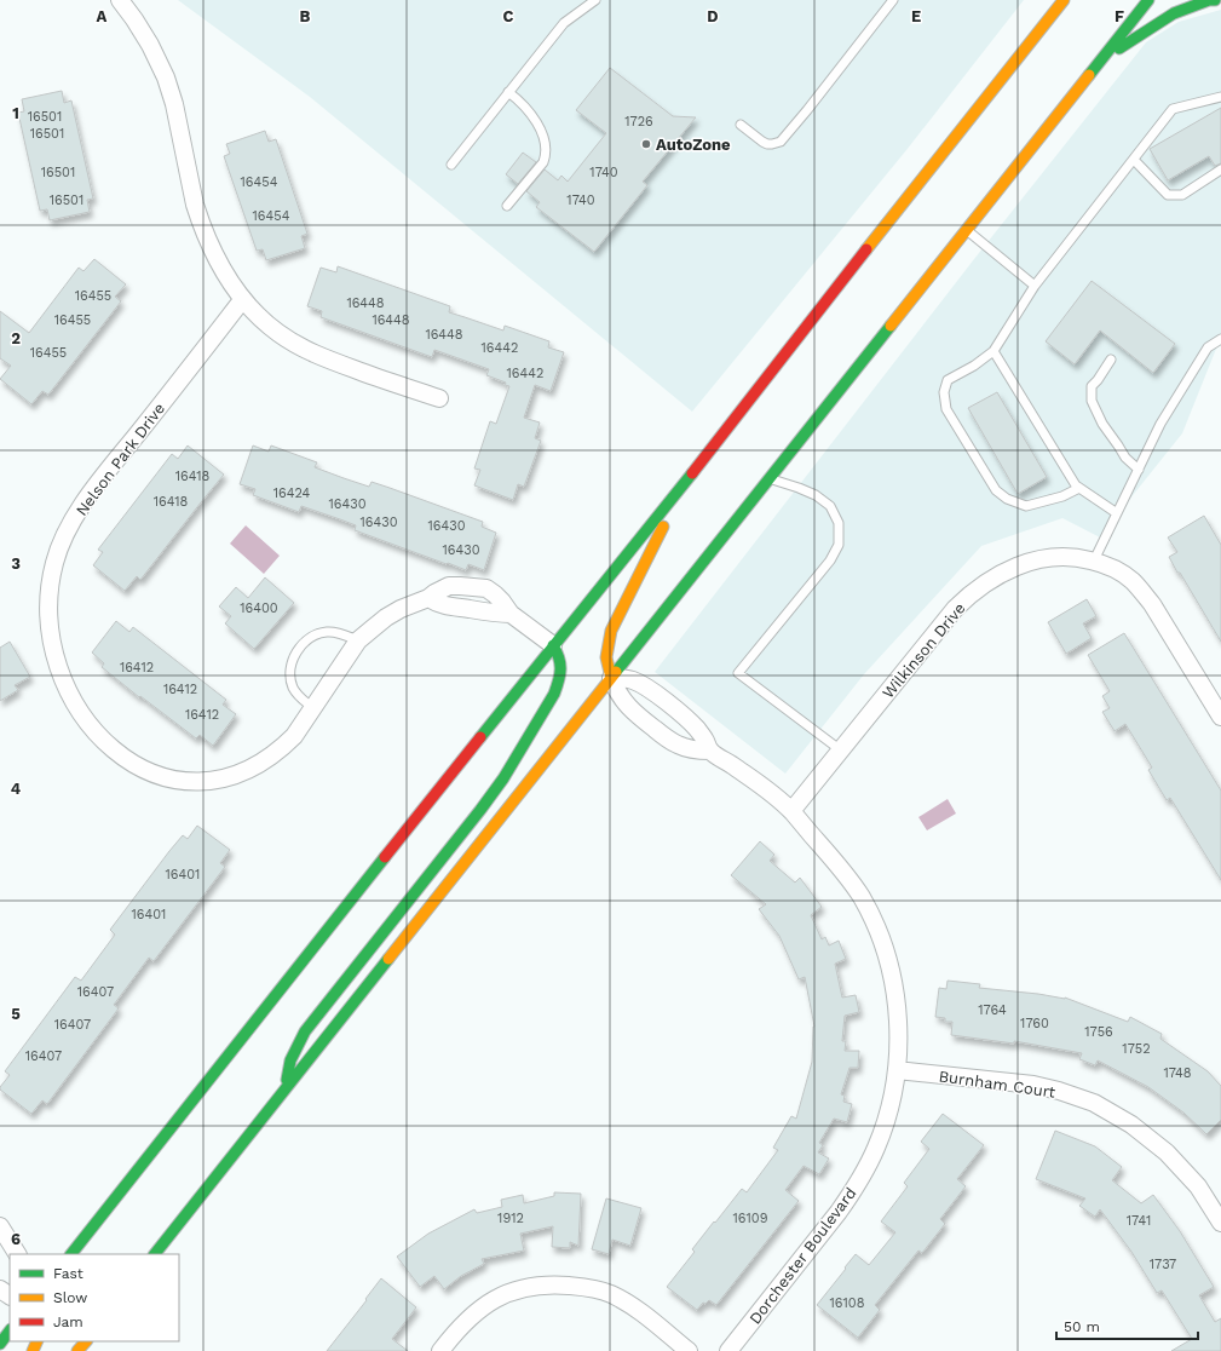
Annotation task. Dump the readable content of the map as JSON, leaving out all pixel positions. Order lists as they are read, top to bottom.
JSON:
{
  "streets": {
    "street": [
      "Nelson Park Drive",
      "Wilkinson Drive",
      "Burnham Court",
      "Dorchester Boulevard"
    ]
  },
  "crossings": [
    ["Wilkinson Drive", "Dorchester Boulevard"],
    ["Burnham Court", "Dorchester Boulevard"]
  ],
  "places": ["AutoZone"],
  "house_numbers": [
    "16501",
    "1726",
    "16501",
    "16501",
    "1740",
    "16454",
    "16501",
    "1740",
    "16454",
    "16455",
    "16448",
    "16455",
    "16448",
    "16448",
    "16442",
    "16455",
    "16442",
    "16418",
    "16424",
    "16418",
    "16430",
    "16430",
    "16430",
    "16430",
    "16400",
    "16412",
    "16412",
    "16412",
    "16401",
    "16401",
    "16407",
    "1764",
    "1760",
    "16407",
    "1756",
    "1752",
    "16407",
    "1748",
    "1912",
    "16109",
    "1741",
    "1737",
    "16108"
  ],
  "legend": ["Fast", "Slow", "Jam"],
  "scale_bar": "50 m",
  "grid": {
    "columns": [
      "A",
      "B",
      "C",
      "D",
      "E",
      "F"
    ],
    "rows": [
      "1",
      "2",
      "3",
      "4",
      "5",
      "6"
    ]
  }
}
